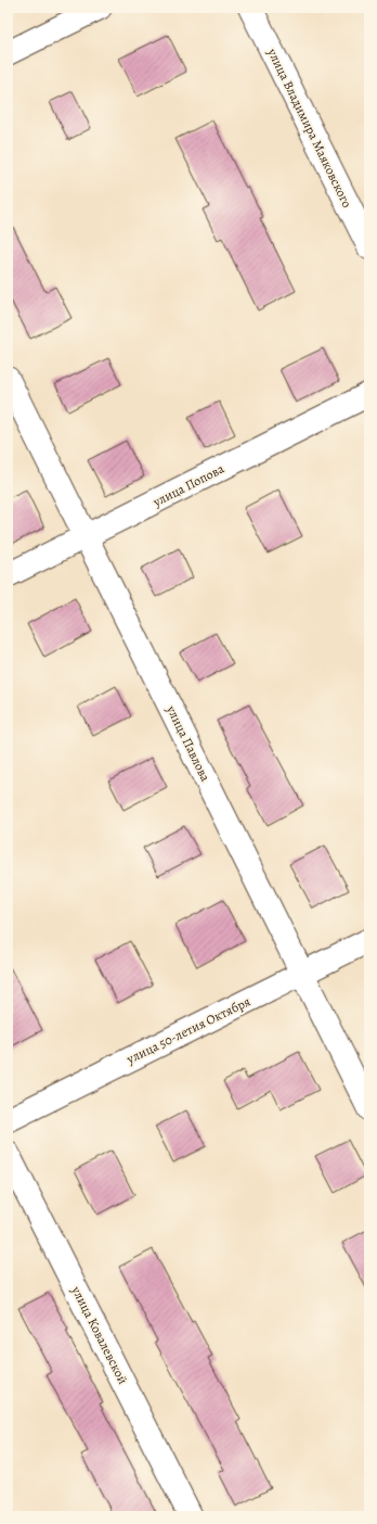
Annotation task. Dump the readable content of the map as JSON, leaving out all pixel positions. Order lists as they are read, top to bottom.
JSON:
{
  "streets": {
    "street": [
      "улица Владимира Маяковского",
      "улица Попова",
      "улица Павлова",
      "улица 50-летия Октября",
      "улица Ковалевской"
    ]
  },
  "crossings": [
    ["улица Попова", "улица Павлова"],
    ["улица Павлова", "улица 50-летия Октября"]
  ]
}
